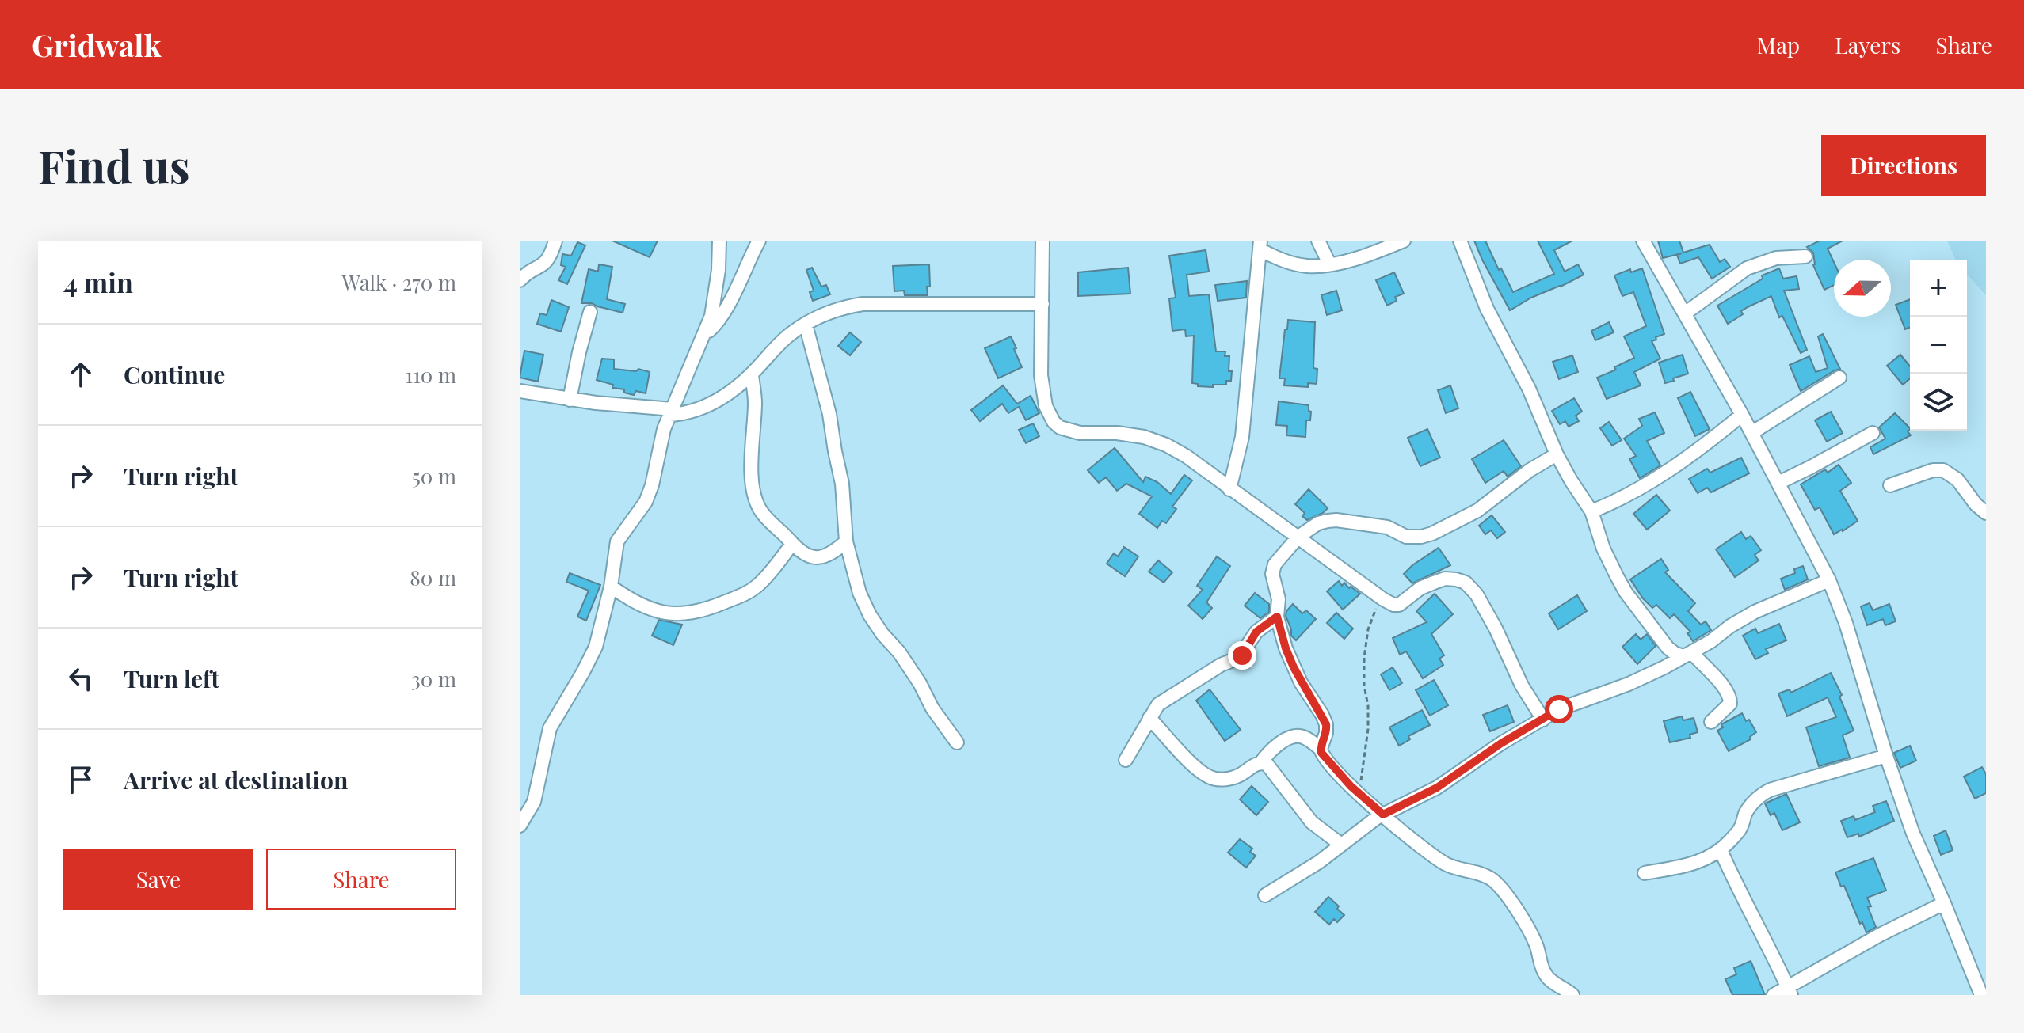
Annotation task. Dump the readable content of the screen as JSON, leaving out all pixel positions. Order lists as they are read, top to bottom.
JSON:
{
  "north": "left",
  "page": {
    "header": "Gridwalk",
    "nav": ["Map", "Layers", "Share"],
    "buttons": [
      "Directions",
      ["Save", "Share"]
    ],
    "title": "Find us",
    "heading": ["4 min", "Walk · 270 m"],
    "map_buttons": ["+", "−"],
    "list": [
      ["Continue", "110 m"],
      ["Turn right", "50 m"],
      ["Turn right", "80 m"],
      ["Turn left", "30 m"],
      "Arrive at destination"
    ]
  }
}
